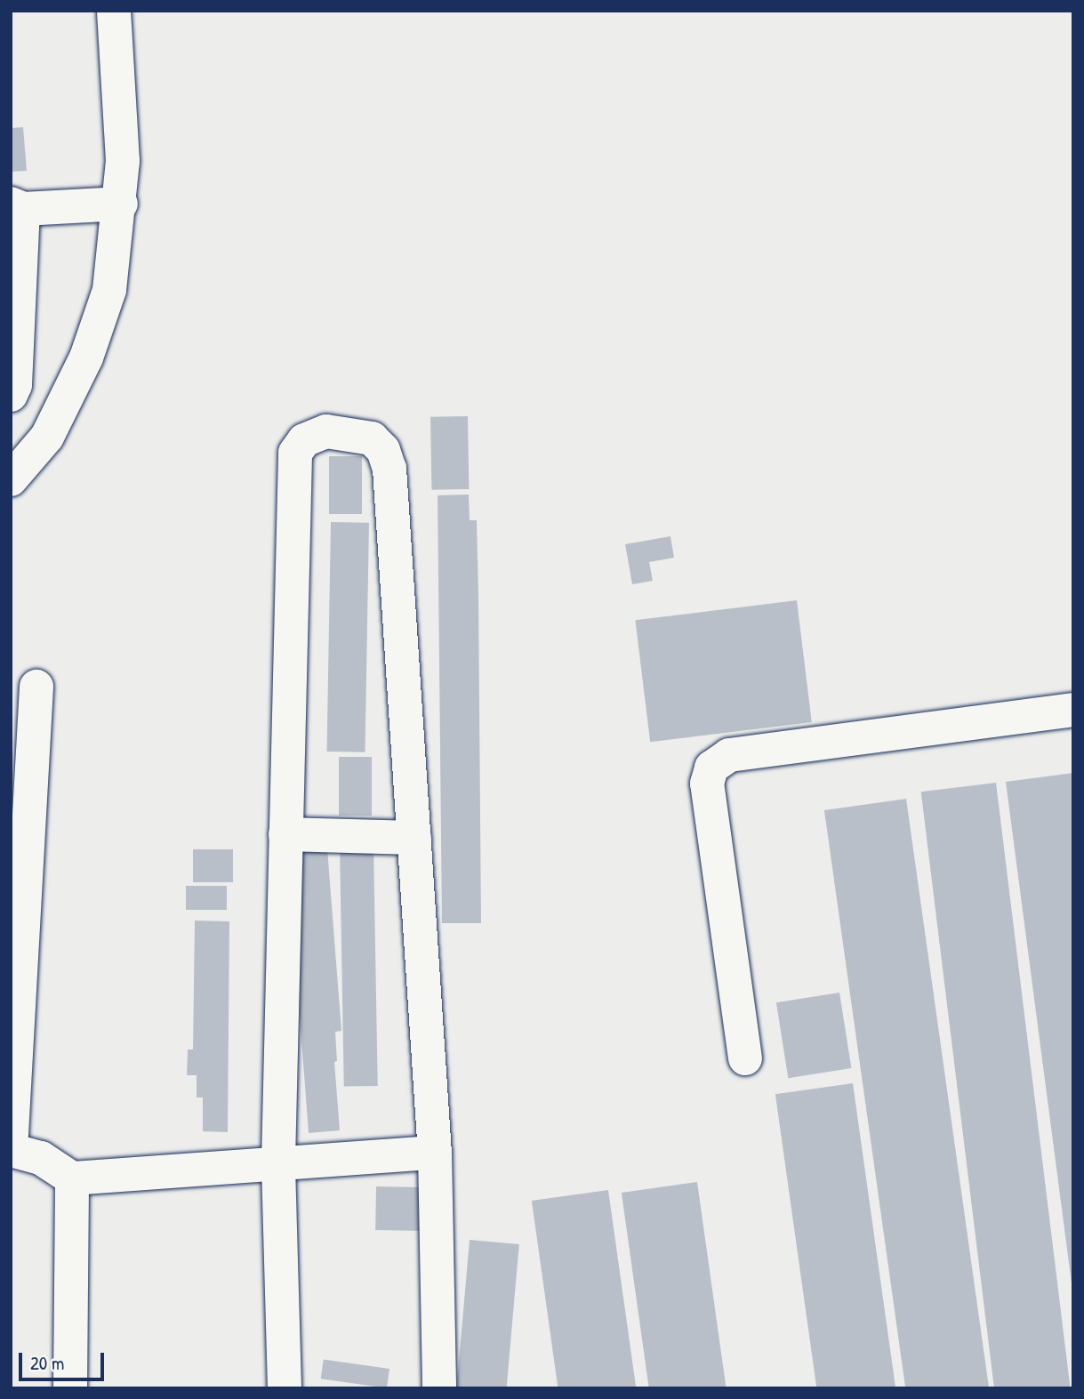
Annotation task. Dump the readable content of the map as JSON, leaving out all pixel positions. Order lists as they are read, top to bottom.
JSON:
{
  "scale_bar": "20 m"
}
